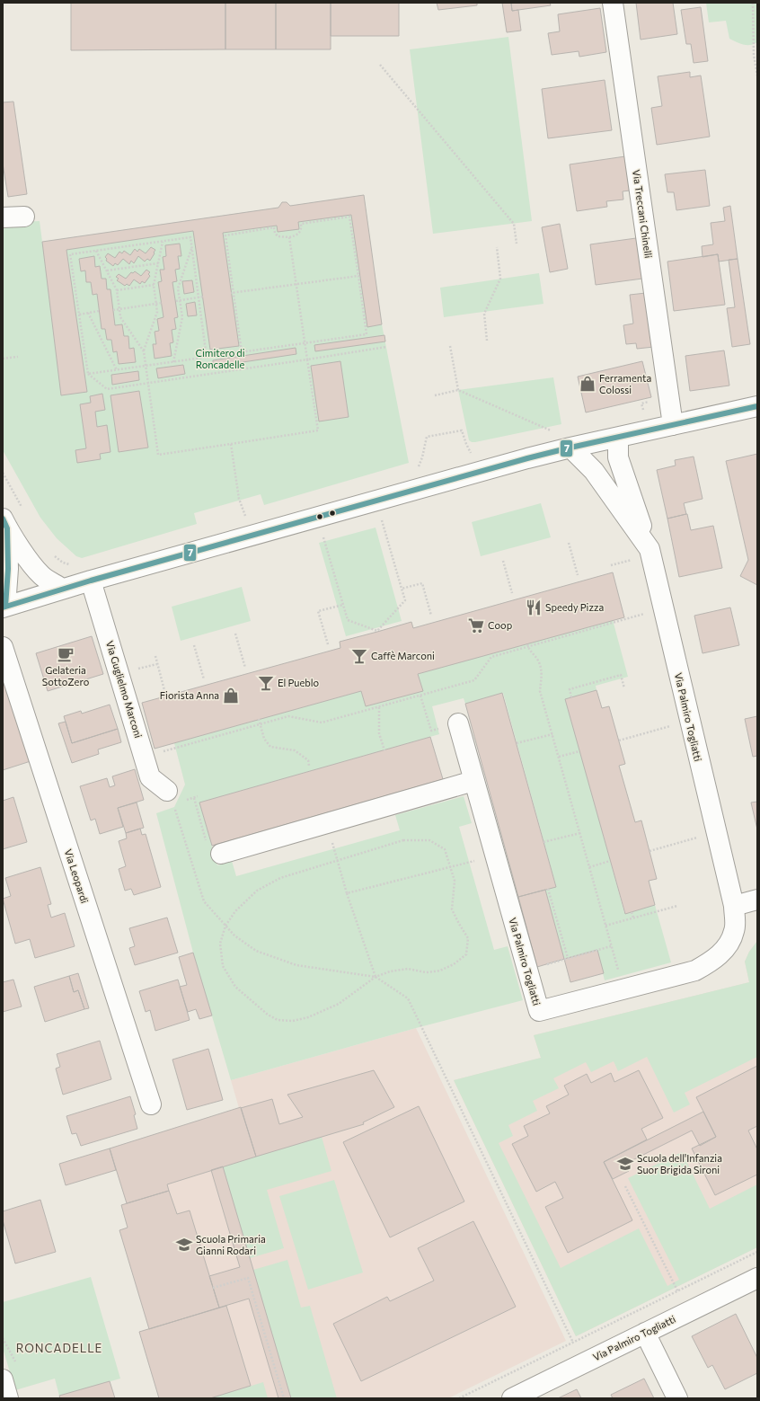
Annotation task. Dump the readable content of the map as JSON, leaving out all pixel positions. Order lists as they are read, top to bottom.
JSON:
{
  "streets": {
    "street": [
      "Via Treccani Chinelli",
      "Via Guglielmo Marconi",
      "Via Palmiro Togliatti",
      "Via Leopardi"
    ]
  },
  "districts": ["RONCADELLE"],
  "parks": ["Cimitero di Roncadelle"],
  "places": {
    "shop": ["Ferramenta Colossi", "Fiorista Anna"],
    "restaurant": ["Speedy Pizza"],
    "supermarket": ["Coop"],
    "cafe": ["Gelateria SottoZero"],
    "bar": ["Caffè Marconi", "El Pueblo"],
    "school or university": ["Scuola dell'Infanzia Suor Brigida Sironi", "Scuola Primaria Gianni Rodari"]
  },
  "lines": ["transit line 7"]
}
